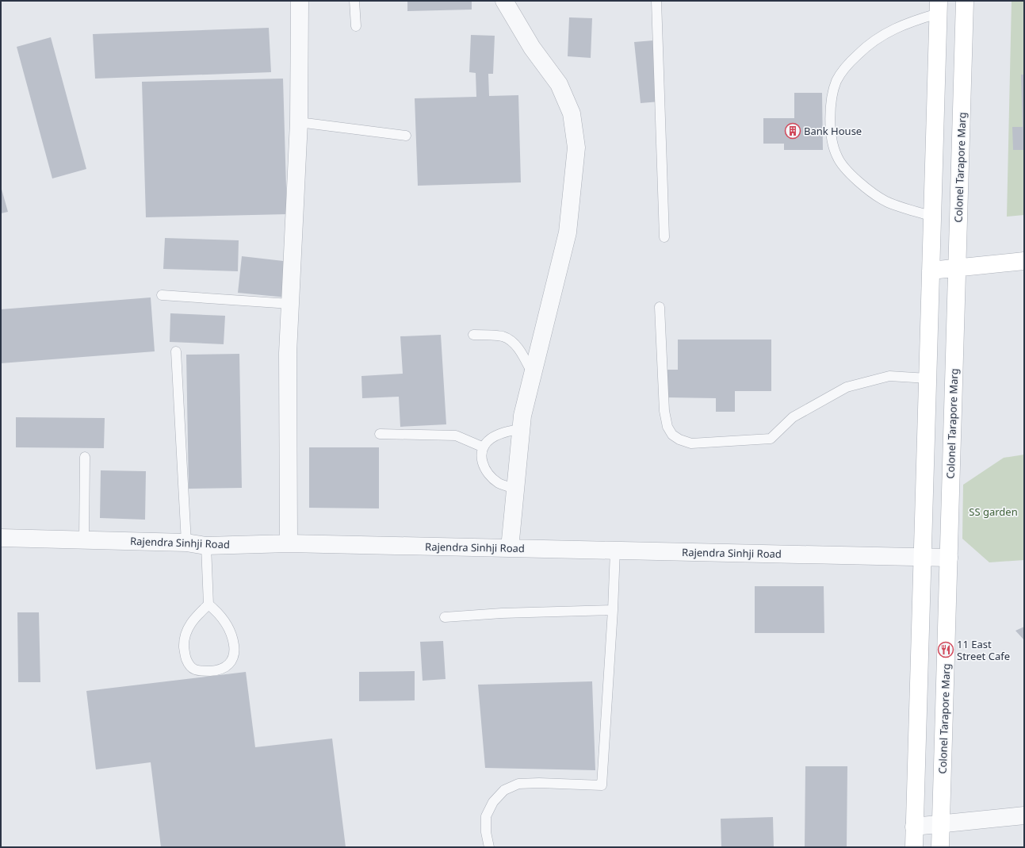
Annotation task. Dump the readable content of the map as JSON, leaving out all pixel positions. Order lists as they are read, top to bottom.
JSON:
{
  "streets": {
    "main road": ["Colonel Tarapore Marg"],
    "street": ["Rajendra Sinhji Road"]
  },
  "crossings": [
    ["Colonel Tarapore Marg", "Rajendra Sinhji Road"]
  ],
  "parks": ["SS garden"],
  "places": {
    "building": ["Bank House"],
    "restaurant": ["11 East Street Cafe"]
  }
}
